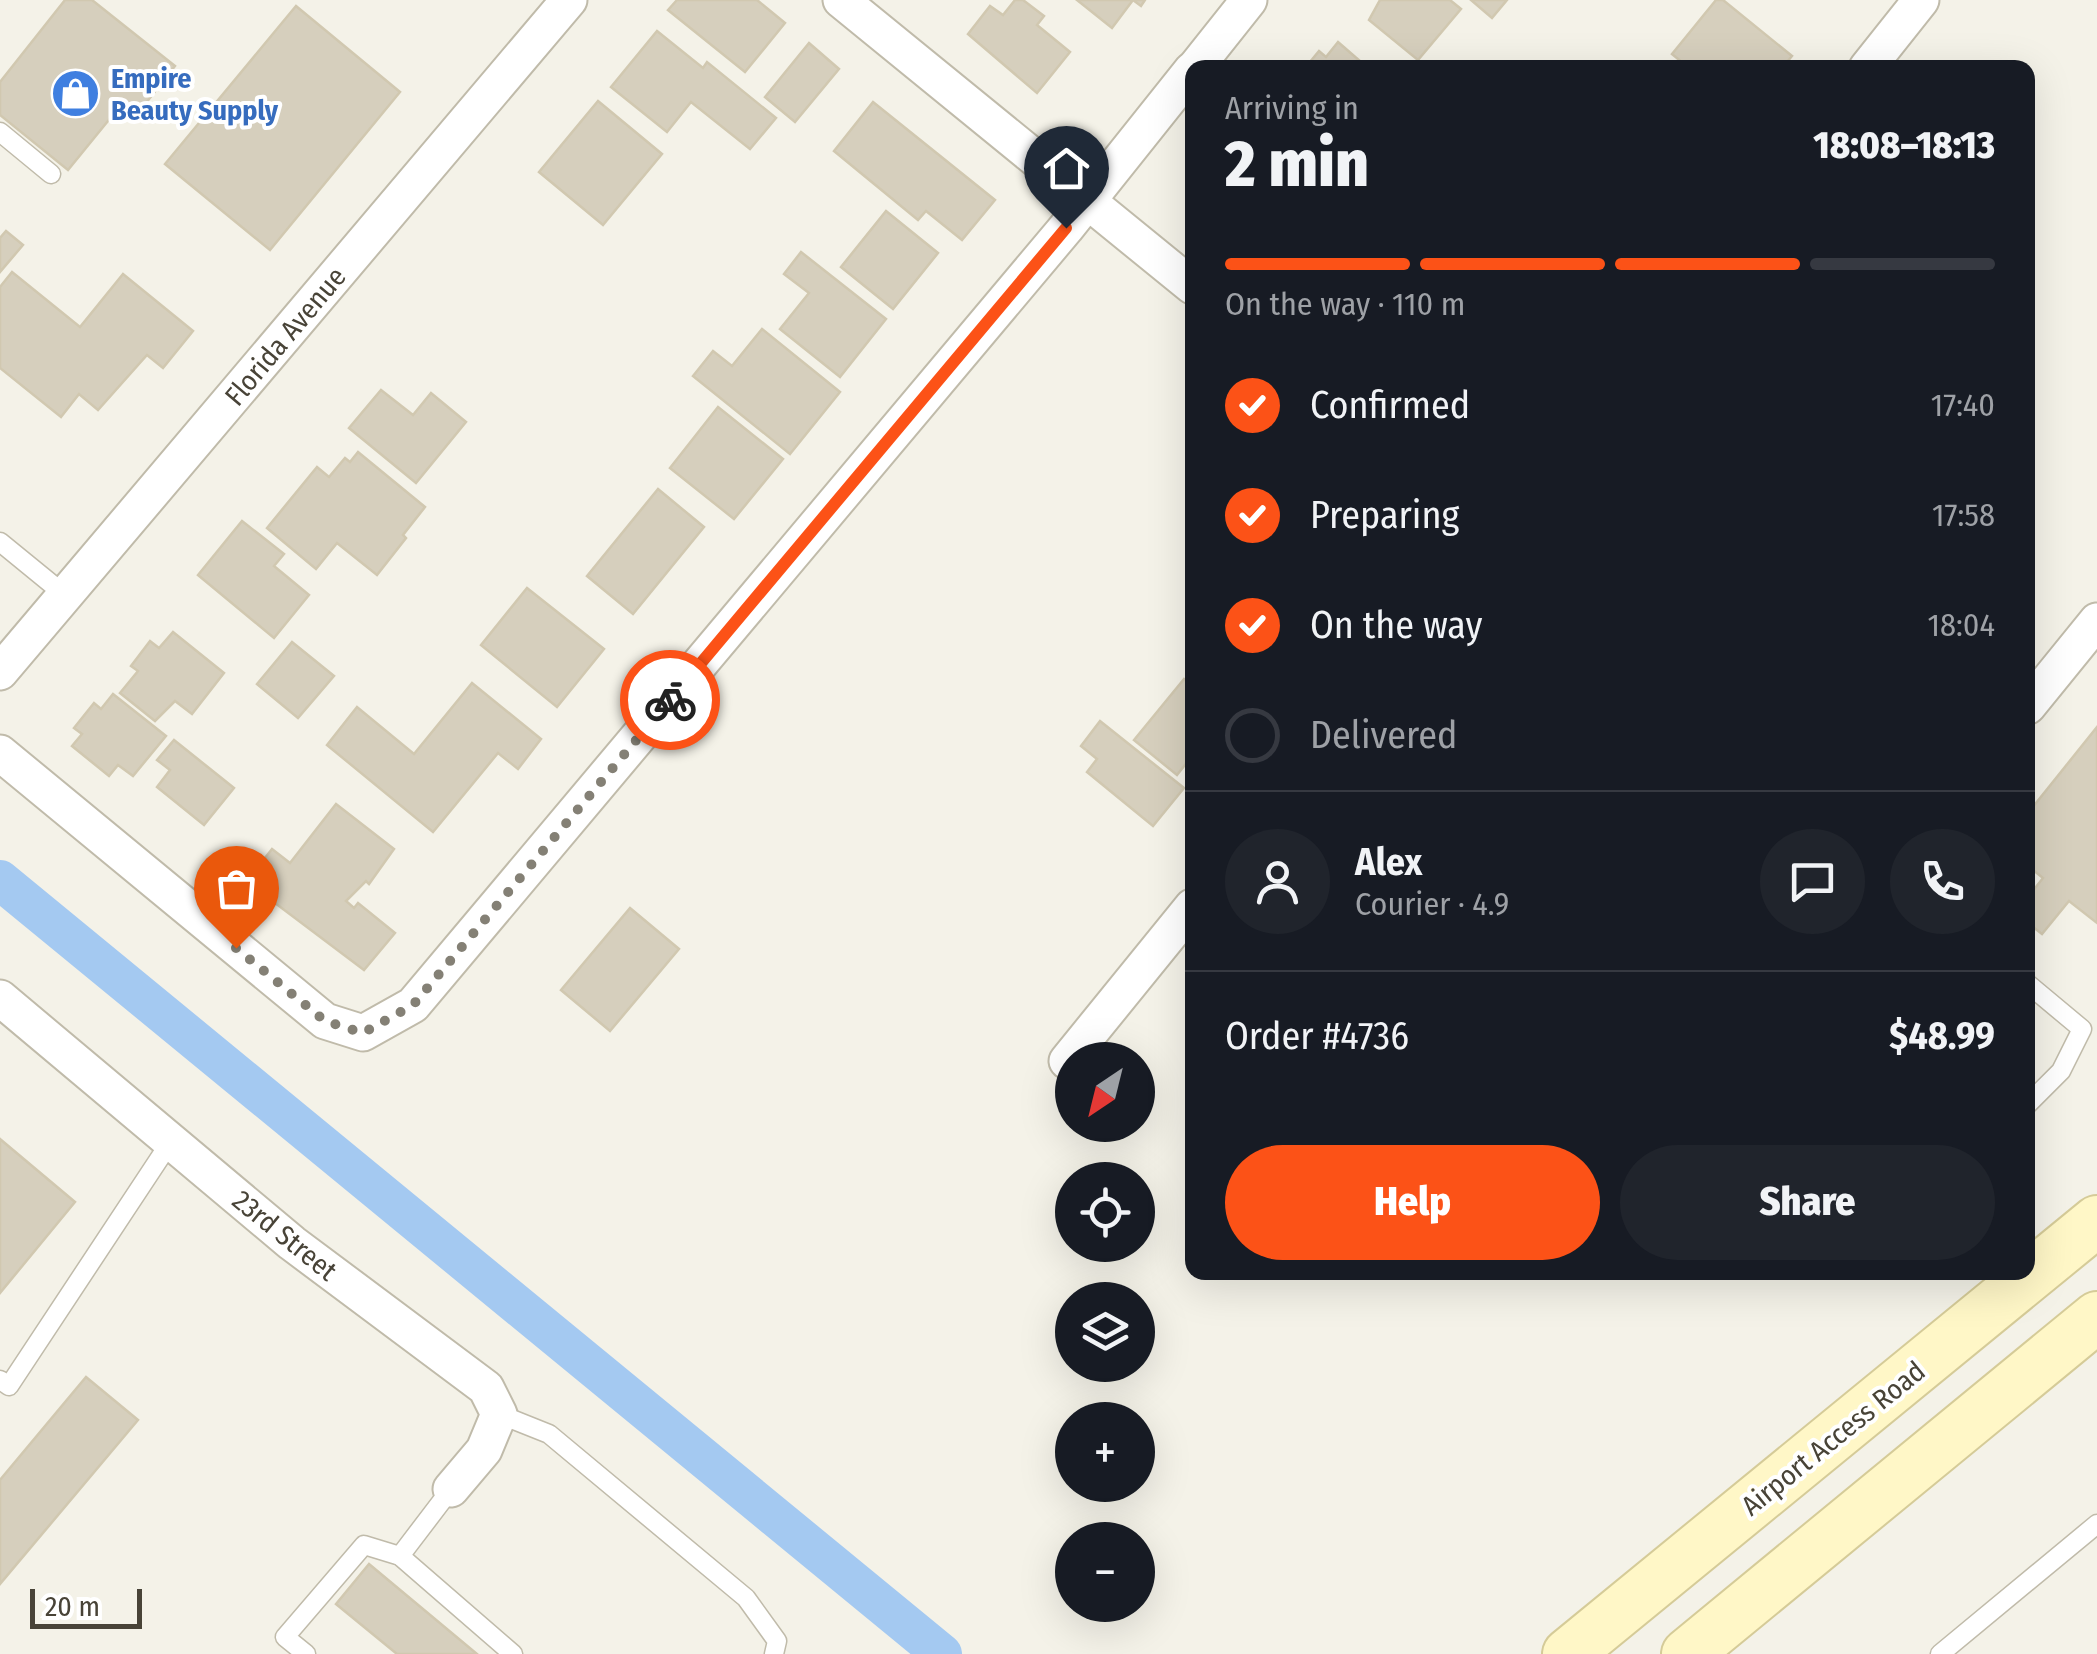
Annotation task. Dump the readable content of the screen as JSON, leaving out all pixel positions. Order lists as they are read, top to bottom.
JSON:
{
  "streets": {
    "main road": ["Airport Access Road"],
    "street": ["Florida Avenue", "23rd Street"]
  },
  "places": {
    "shop": ["Empire Beauty Supply"]
  },
  "scale_bar": "20 m",
  "north": "bottom left",
  "page": {
    "heading": ["2 min", "Arriving in", "18:08–18:13"],
    "panel": [
      "Alex",
      "Courier · 4.9",
      "Order #4736",
      "$48.99"
    ],
    "bar": "On the way · 110 m",
    "list": [
      ["Confirmed", "17:40"],
      ["Preparing", "17:58"],
      ["On the way", "18:04"],
      "Delivered"
    ],
    "map_buttons": ["+", "−"],
    "buttons": ["Help", "Share"],
    "scale": "20 m"
  }
}
